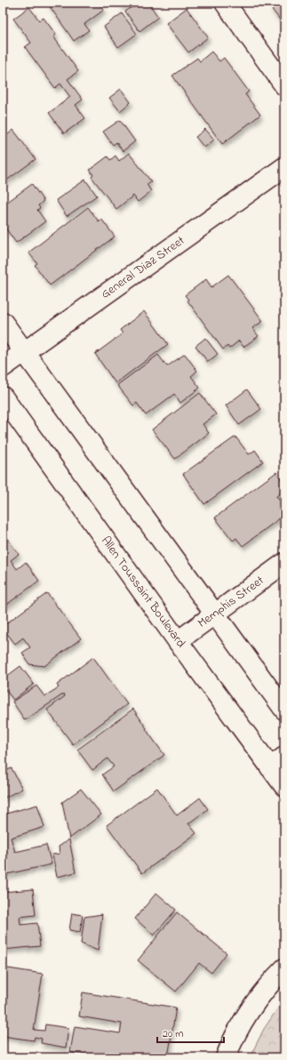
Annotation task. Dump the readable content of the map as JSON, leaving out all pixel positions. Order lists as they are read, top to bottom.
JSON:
{
  "streets": {
    "main road": ["General Diaz Street", "Allen Toussaint Boulevard", "Memphis Street"]
  },
  "crossings": [
    ["Allen Toussaint Boulevard", "Memphis Street"]
  ],
  "scale_bar": "20 m"
}
